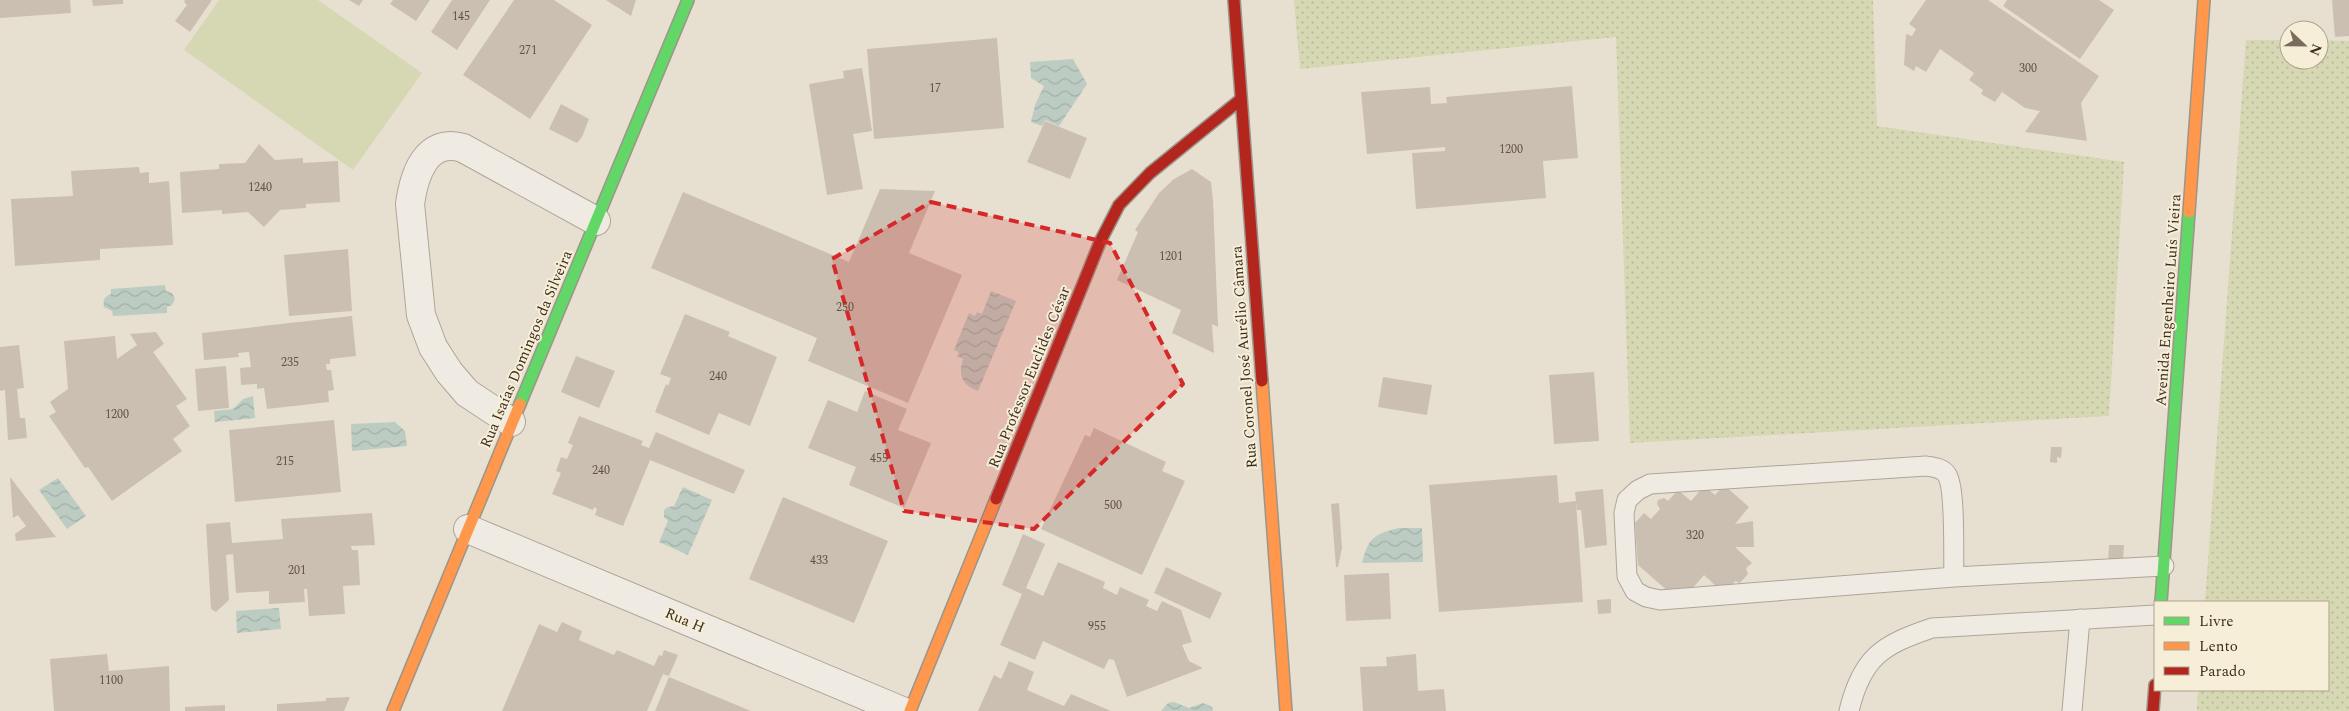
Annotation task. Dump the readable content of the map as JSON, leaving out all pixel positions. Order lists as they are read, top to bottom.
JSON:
{
  "streets": {
    "street": [
      "Avenida Engenheiro Luís Vieira",
      "Rua Isaías Domingos da Silveira",
      "Rua Coronel José Aurélio Câmara",
      "Rua Professor Euclides César",
      "Rua H"
    ]
  },
  "crossings": [
    ["Rua Isaías Domingos da Silveira", "Rua H"],
    ["Rua Coronel José Aurélio Câmara", "Rua Professor Euclides César"]
  ],
  "house_numbers": [
    "145",
    "271",
    "300",
    "17",
    "1200",
    "1240",
    "1201",
    "250",
    "235",
    "240",
    "1200",
    "455",
    "215",
    "240",
    "500",
    "320",
    "433",
    "201",
    "955",
    "1100"
  ],
  "legend": ["Livre", "Lento", "Parado"],
  "north": "right"
}
